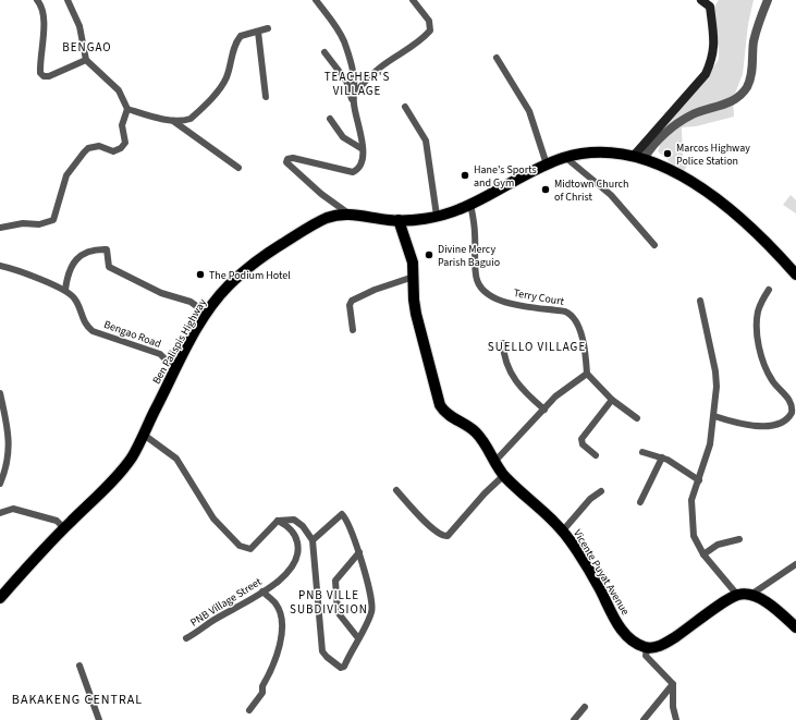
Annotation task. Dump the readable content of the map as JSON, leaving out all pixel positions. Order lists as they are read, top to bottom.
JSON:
{
  "streets": {
    "main road": ["Ben Palispis Highway", "Vicente Puyat Avenue"],
    "street": ["Terry Court", "Bengao Road", "PNB Village Street"]
  },
  "crossings": [
    ["Terry Court", "Ben Palispis Highway"],
    ["Bengao Road", "Ben Palispis Highway"],
    ["Ben Palispis Highway", "Vicente Puyat Avenue"]
  ],
  "districts": [
    "BENGAO",
    "TEACHER'S VILLAGE",
    "SUELLO VILLAGE",
    "PNB VILLE SUBDIVISION",
    "BAKAKENG CENTRAL"
  ],
  "places": [
    "Marcos Highway Police Station",
    "Hane's Sports and Gym",
    "Midtown Church of Christ",
    "Divine Mercy Parish Baguio",
    "The Podium Hotel"
  ]
}
